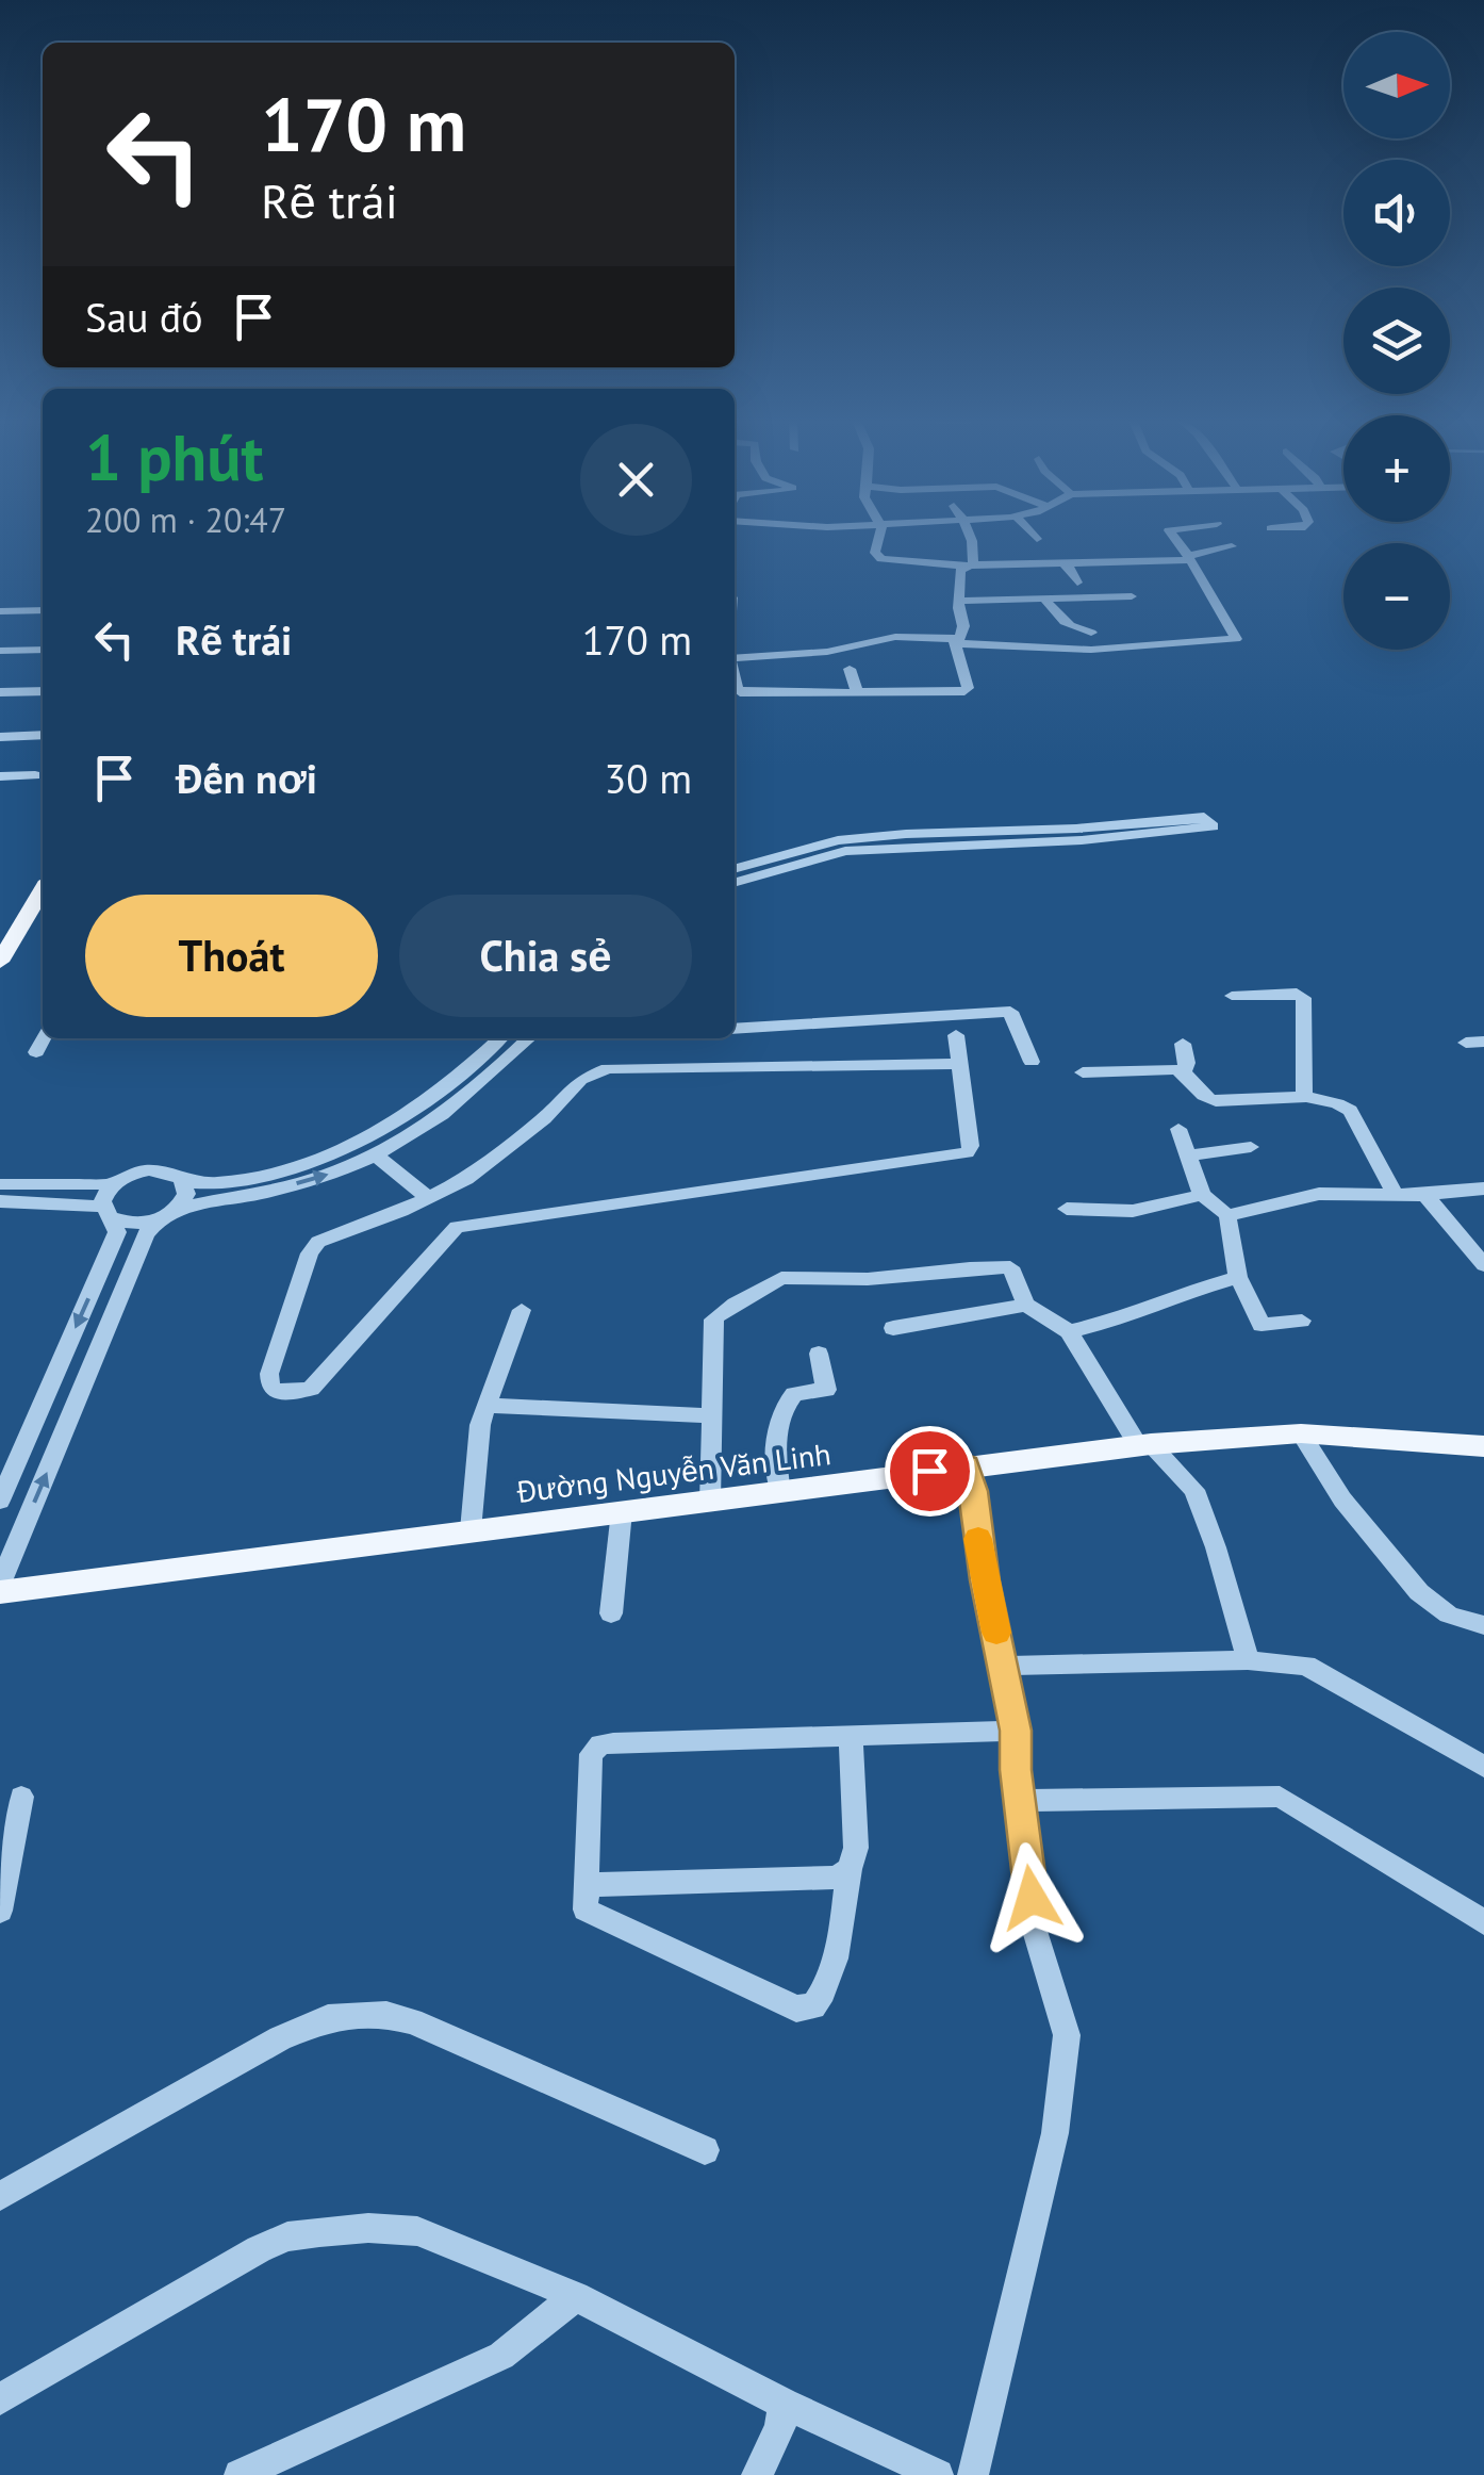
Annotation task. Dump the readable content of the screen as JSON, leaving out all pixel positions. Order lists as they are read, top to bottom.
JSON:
{
  "streets": {
    "main road": ["Đường Nguyễn Văn Linh"]
  },
  "north": "right",
  "page": {
    "map_buttons": ["+", "−"],
    "turn": ["170 m", "Rẽ trái"],
    "then": "Sau đó",
    "heading": ["1 phút", "200 m · 20:47"],
    "list": [
      {
        "name": "Rẽ trái",
        "value": "170 m"
      },
      {
        "name": "Đến nơi",
        "value": "30 m"
      }
    ],
    "buttons": ["Thoát", "Chia sẻ"]
  }
}
